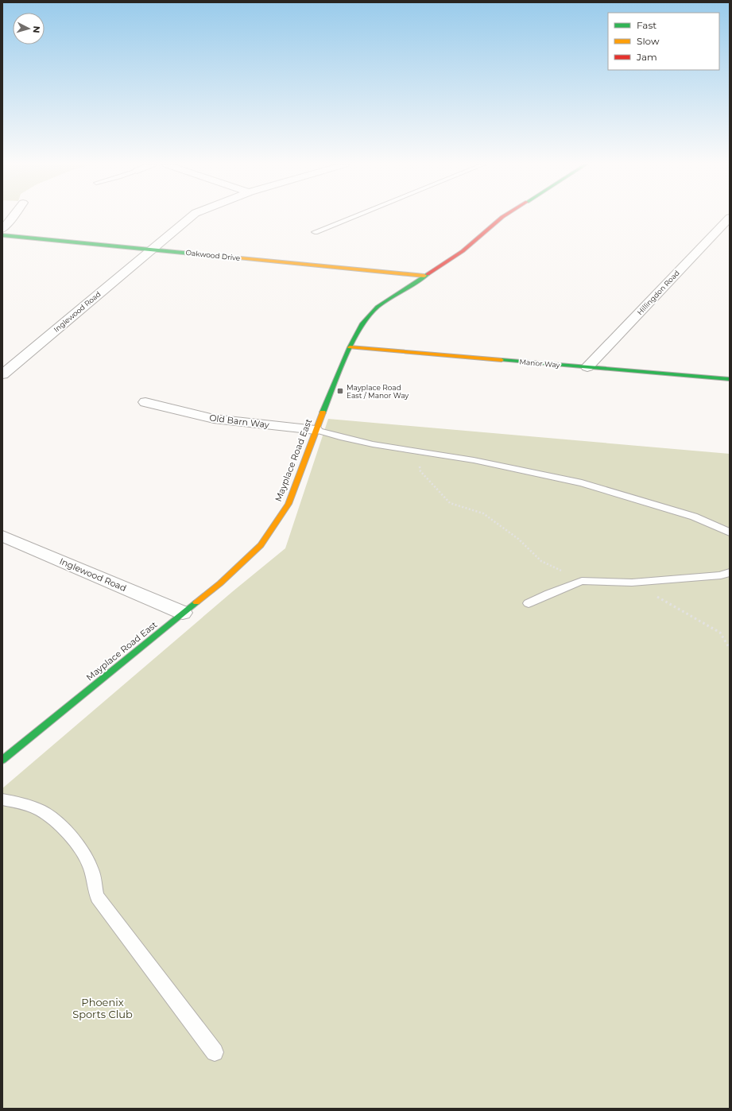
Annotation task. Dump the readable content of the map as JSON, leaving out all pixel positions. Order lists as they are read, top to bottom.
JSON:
{
  "streets": {
    "street": [
      "Oakwood Drive",
      "Hillingdon Road",
      "Inglewood Road",
      "Manor Way",
      "Old Barn Way",
      "Mayplace Road East"
    ]
  },
  "crossings": [
    ["Oakwood Drive", "Inglewood Road"],
    ["Oakwood Drive", "Mayplace Road East"],
    ["Hillingdon Road", "Manor Way"],
    ["Inglewood Road", "Mayplace Road East"],
    ["Manor Way", "Mayplace Road East"],
    ["Old Barn Way", "Mayplace Road East"]
  ],
  "parks": ["Phoenix Sports Club"],
  "places": {
    "transit": ["Mayplace Road East / Manor Way"]
  },
  "legend": ["Fast", "Slow", "Jam"],
  "north": "right"
}
